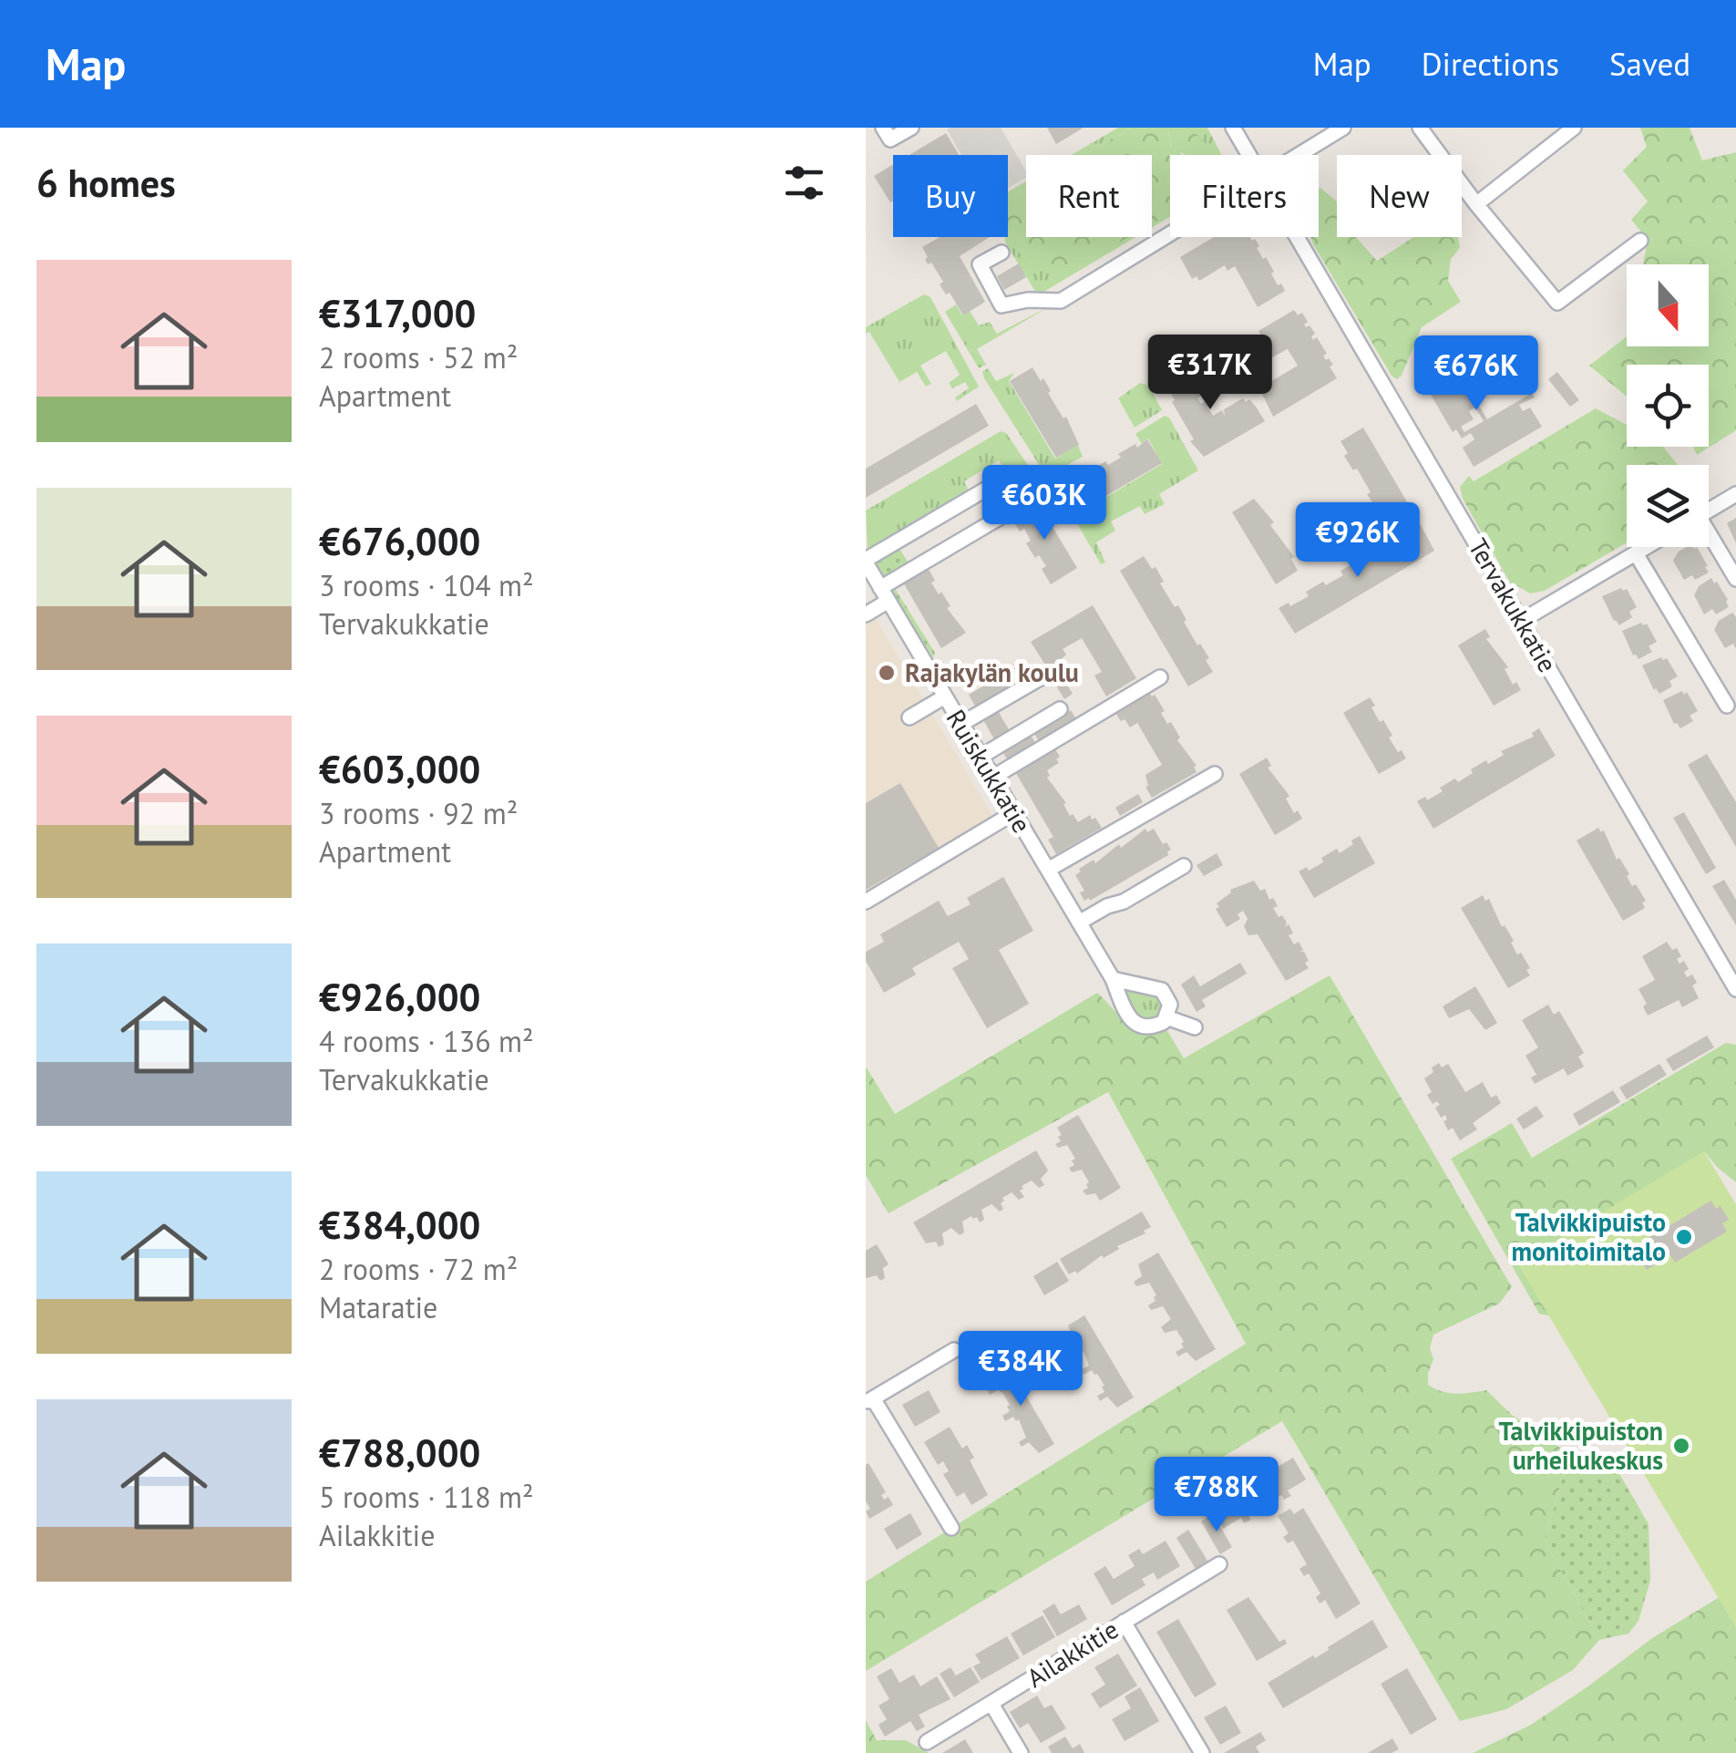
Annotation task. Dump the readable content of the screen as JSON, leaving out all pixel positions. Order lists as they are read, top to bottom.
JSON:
{
  "streets": {
    "street": ["Tervakukkatie", "Ruiskukkatie", "Ailakkitie"]
  },
  "places": ["Rajakylän koulu", "Talvikkipuisto monitoimitalo", "Talvikkipuiston urheilukeskus"],
  "north": "bottom",
  "page": {
    "header": "Map",
    "nav": ["Map", "Directions", "Saved"],
    "heading": "6 homes",
    "chip": [
      "Buy",
      "Rent",
      "Filters",
      "New"
    ],
    "list": [
      {
        "name": "€317,000",
        "note": "2 rooms · 52 m² · Apartment"
      },
      {
        "name": "€676,000",
        "note": "3 rooms · 104 m² · Tervakukkatie"
      },
      {
        "name": "€603,000",
        "note": "3 rooms · 92 m² · Apartment"
      },
      {
        "name": "€926,000",
        "note": "4 rooms · 136 m² · Tervakukkatie"
      },
      {
        "name": "€384,000",
        "note": "2 rooms · 72 m² · Mataratie"
      },
      {
        "name": "€788,000",
        "note": "5 rooms · 118 m² · Ailakkitie"
      }
    ],
    "price": [
      "€317K",
      "€676K",
      "€603K",
      "€926K",
      "€384K",
      "€788K"
    ]
  }
}
